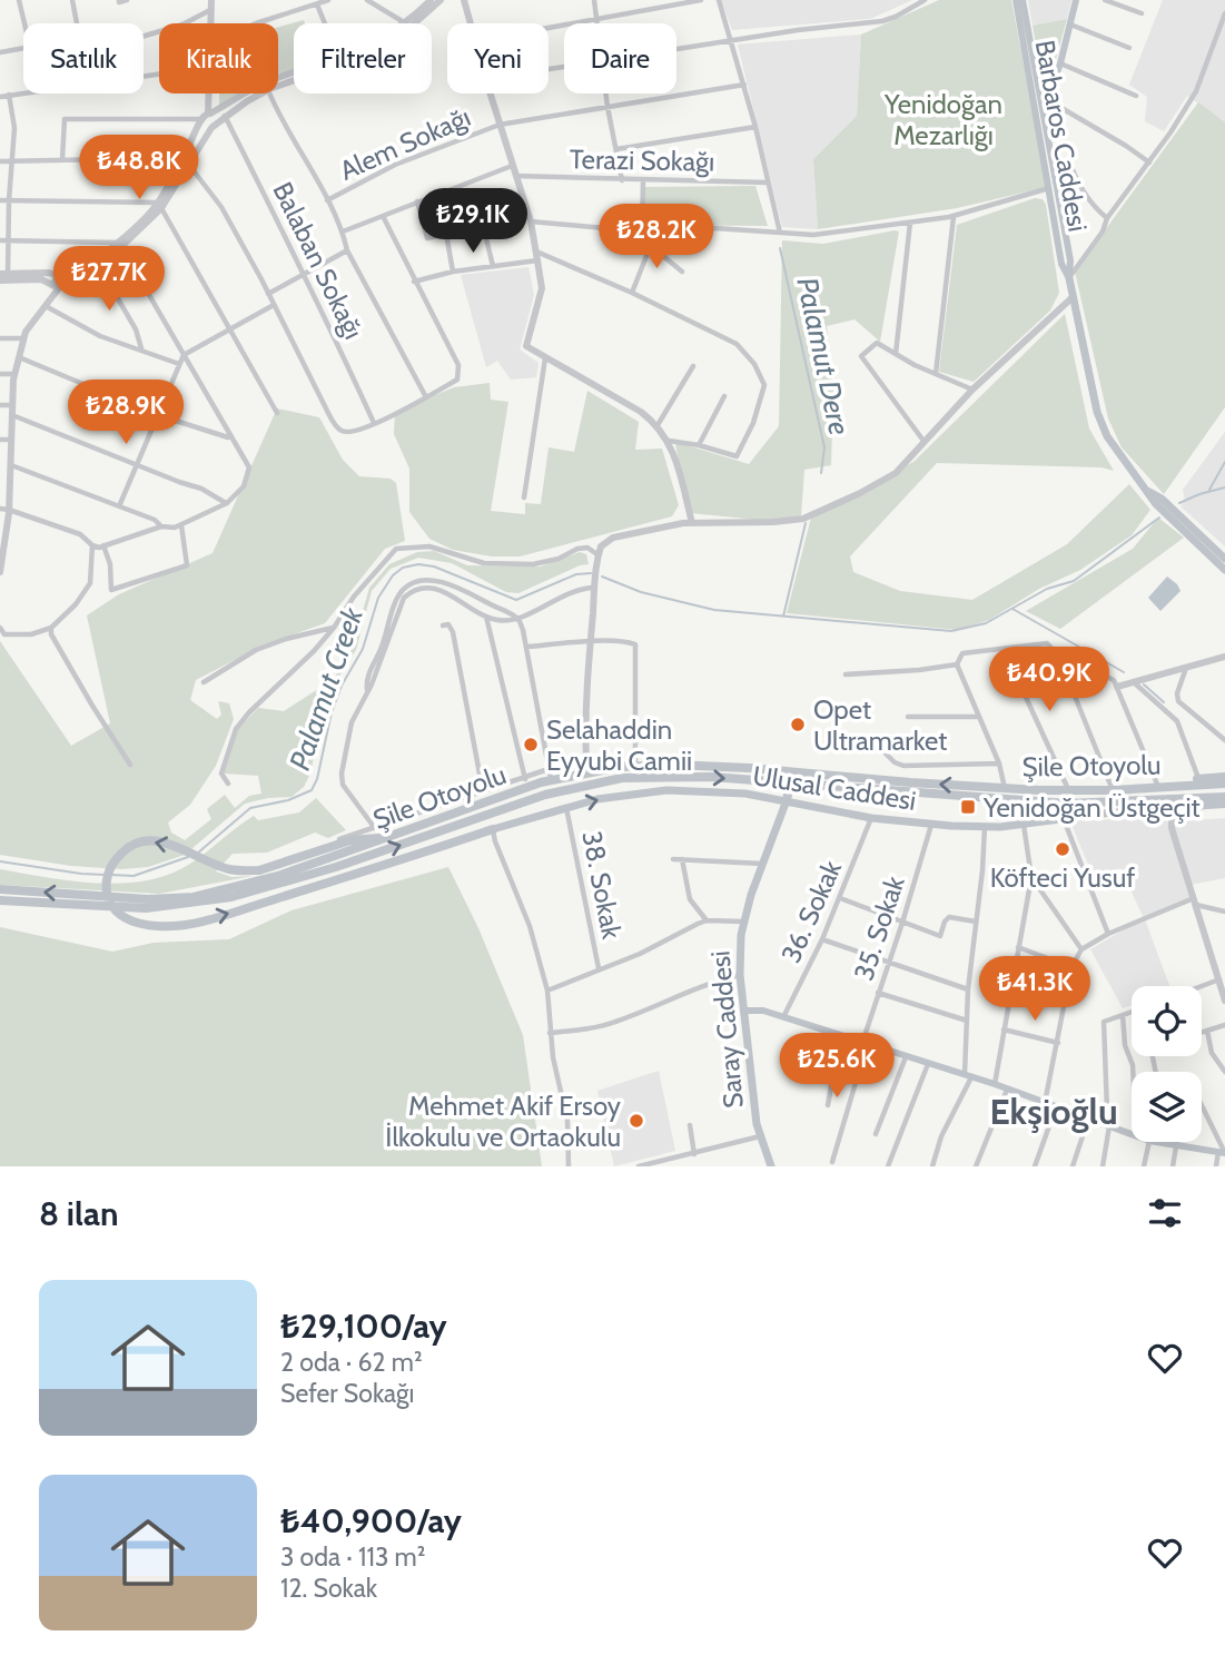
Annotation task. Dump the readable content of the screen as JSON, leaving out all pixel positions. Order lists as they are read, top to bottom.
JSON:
{
  "streets": {
    "highway": ["Şile Otoyolu"],
    "main road": ["Barbaros Caddesi", "Ulusal Caddesi", "Saray Caddesi"],
    "street": [
      "Alem Sokağı",
      "Terazi Sokağı",
      "Balaban Sokağı",
      "38. Sokak",
      "36. Sokak",
      "35. Sokak"
    ]
  },
  "crossings": [
    ["Ulusal Caddesi", "38. Sokak"],
    ["Ulusal Caddesi", "36. Sokak"],
    ["Ulusal Caddesi", "35. Sokak"],
    ["Ulusal Caddesi", "Saray Caddesi"]
  ],
  "districts": ["Ekşioğlu"],
  "water": ["Palamut Dere", "Palamut Creek"],
  "parks": ["Yenidoğan Mezarlığı"],
  "places": {
    "other": [
      "Opet Ultramarket",
      "Selahaddin Eyyubi Camii",
      "Köfteci Yusuf",
      "Mehmet Akif Ersoy İlkokulu ve Ortaokulu"
    ],
    "transit": ["Yenidoğan Üstgeçit"]
  },
  "page": {
    "chip": [
      "Satılık",
      "Kiralık",
      "Filtreler",
      "Yeni",
      "Daire"
    ],
    "price": [
      "₺48.8K",
      "₺29.1K",
      "₺28.2K",
      "₺27.7K",
      "₺28.9K",
      "₺40.9K",
      "₺41.3K",
      "₺25.6K"
    ],
    "heading": "8 ilan",
    "list": [
      {
        "name": "₺29,100/ay",
        "note": "2 oda · 62 m² · Sefer Sokağı"
      },
      {
        "name": "₺40,900/ay",
        "note": "3 oda · 113 m² · 12. Sokak"
      }
    ]
  }
}
